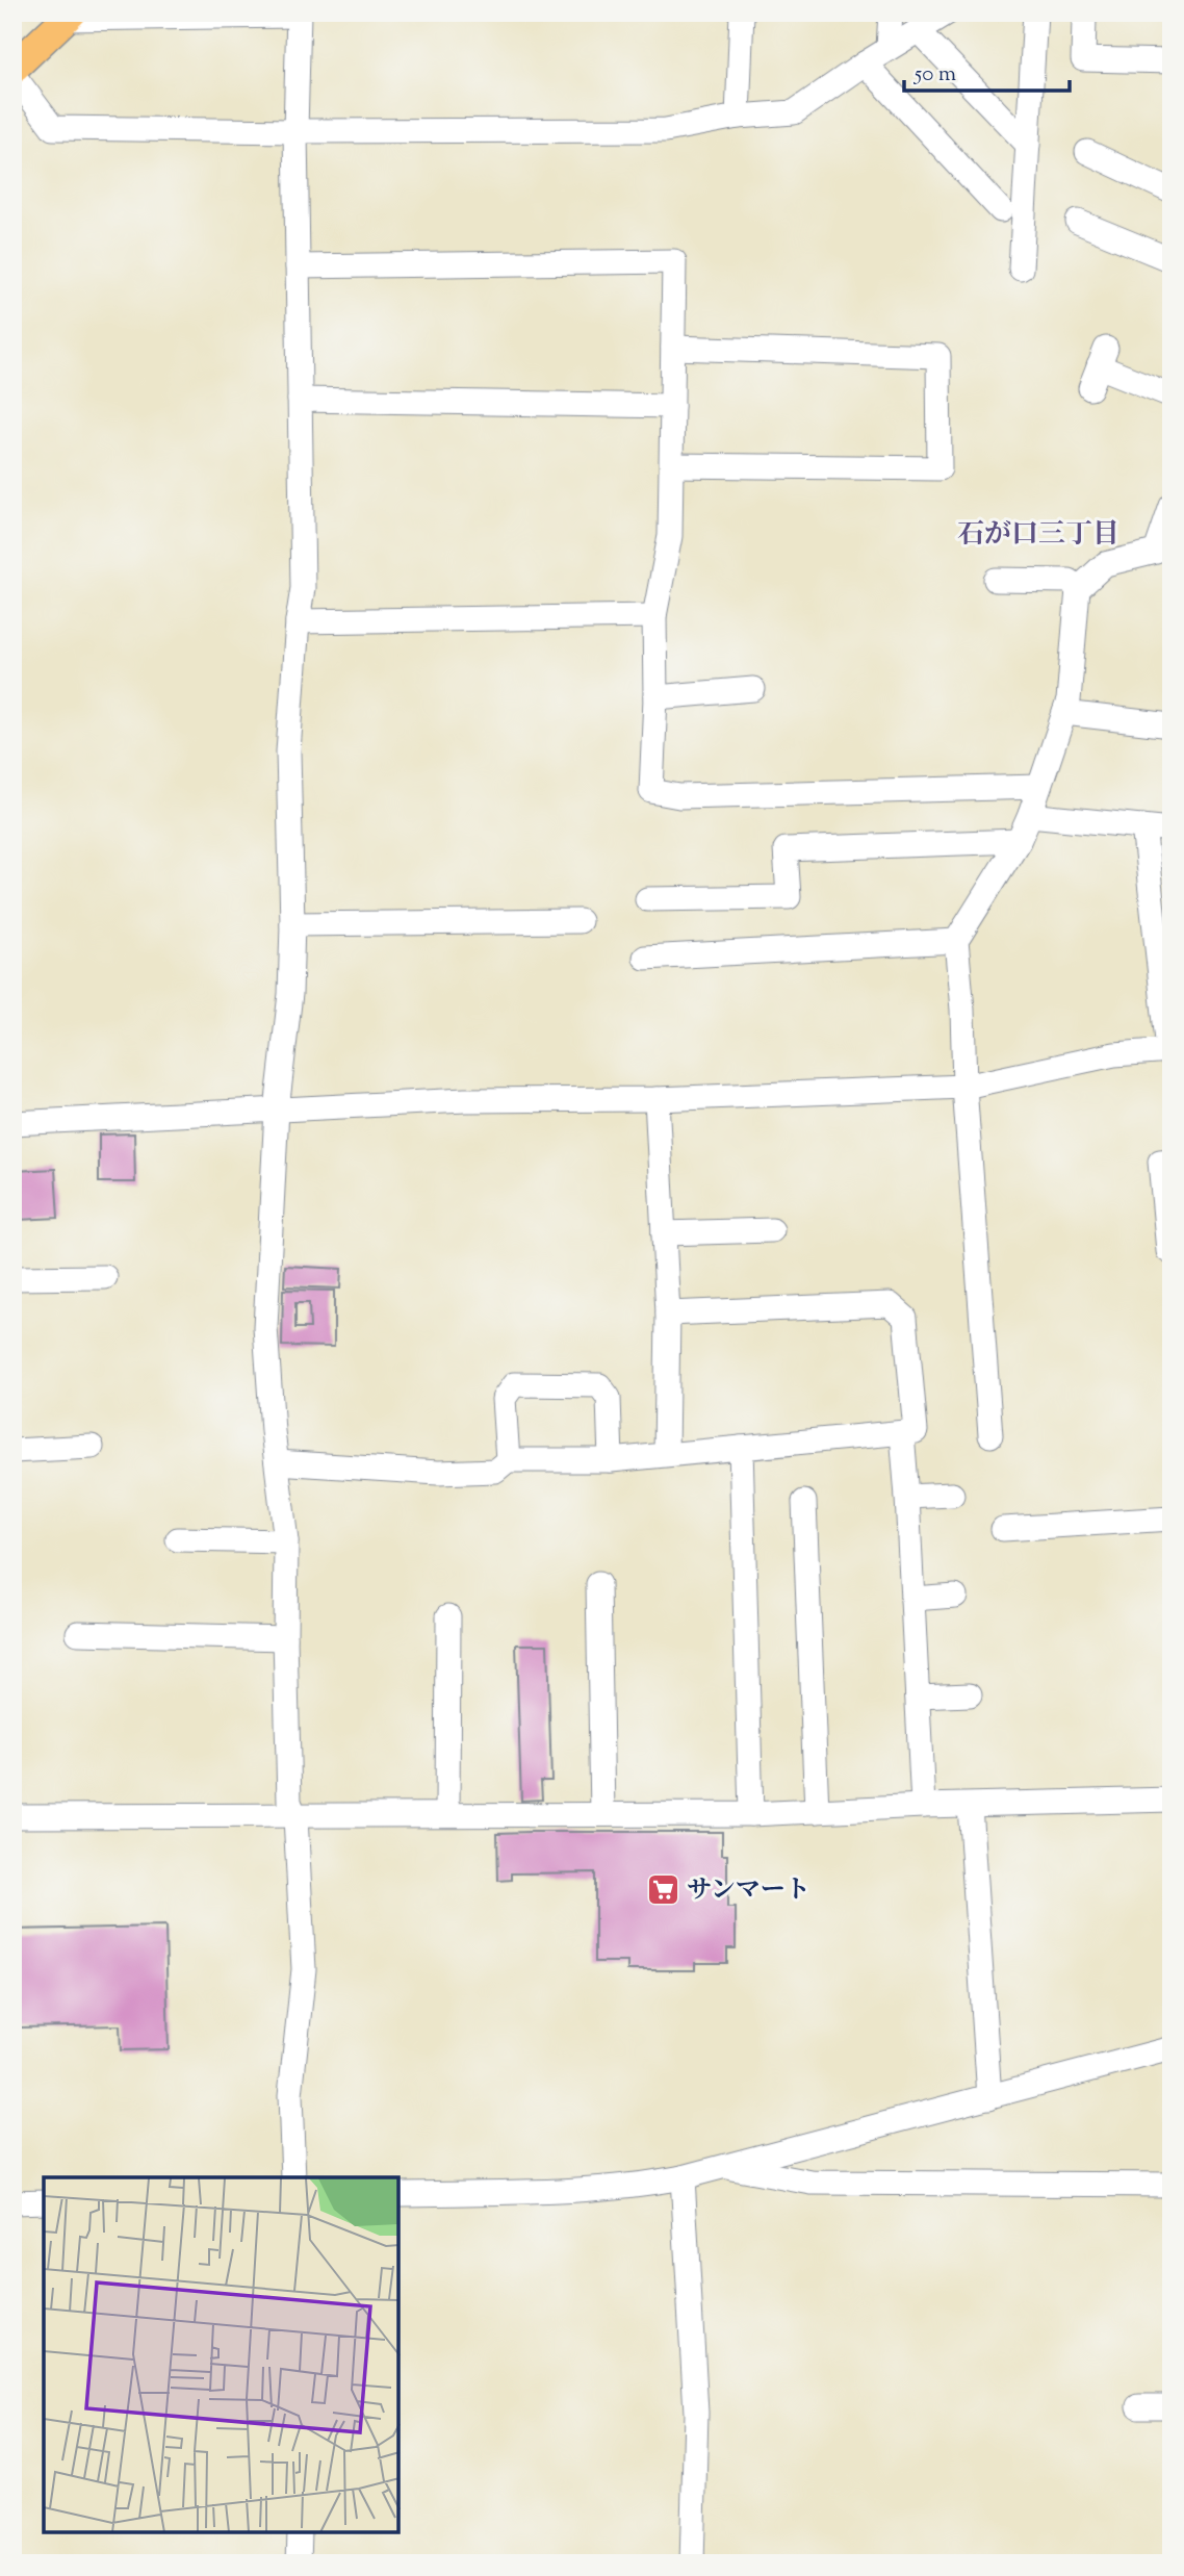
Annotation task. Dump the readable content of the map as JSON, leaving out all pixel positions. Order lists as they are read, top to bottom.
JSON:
{
  "districts": ["石が口三丁目"],
  "places": {
    "supermarket": ["サンマート"]
  },
  "scale_bar": "50 m"
}
